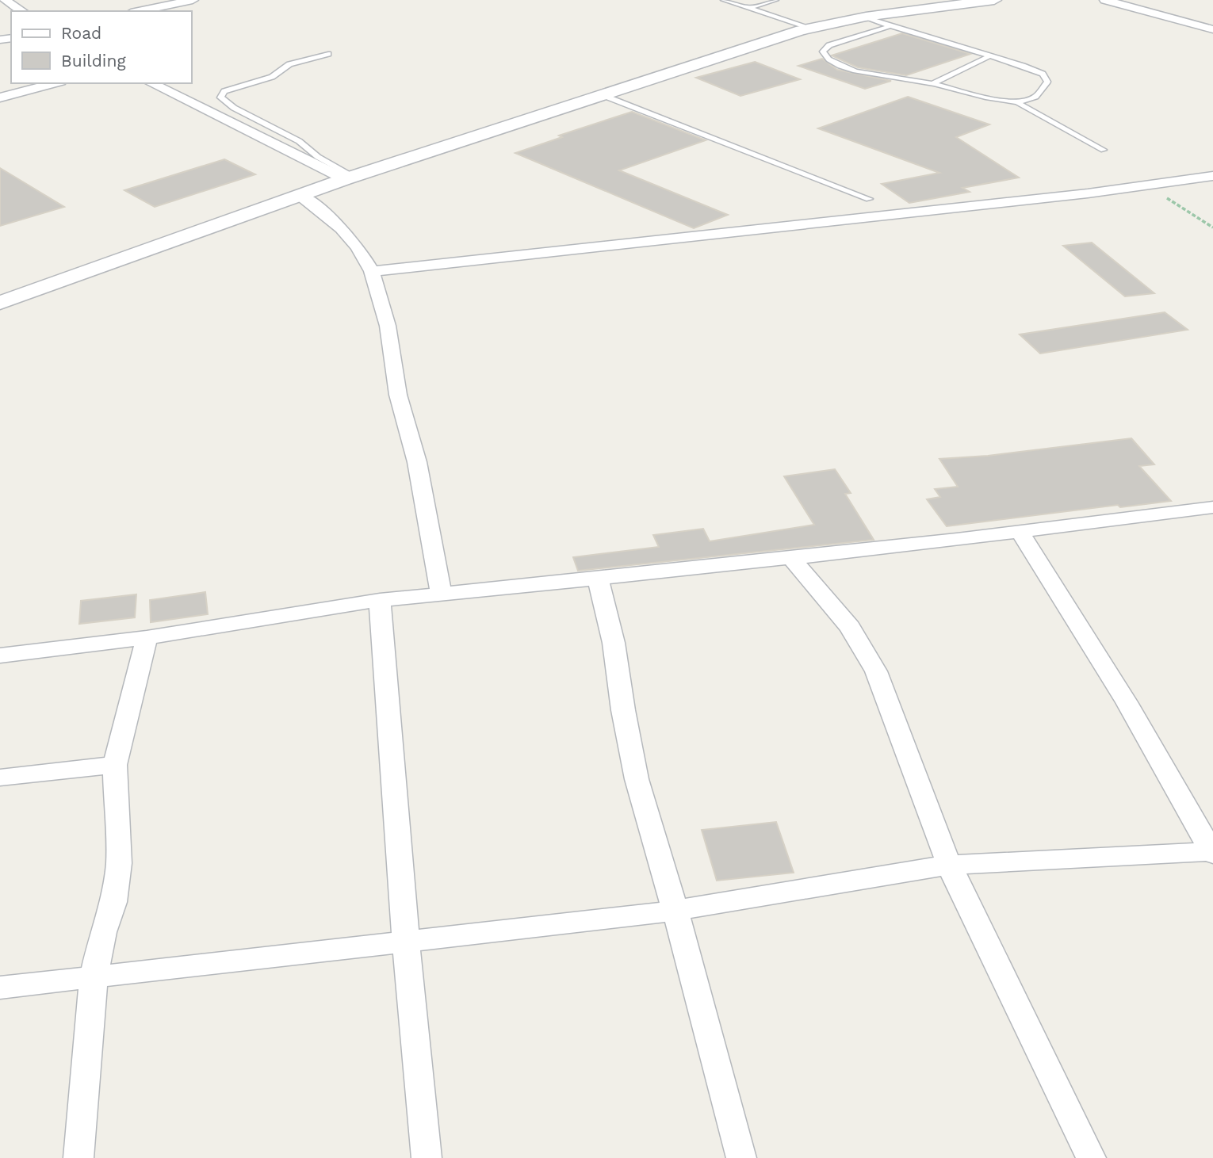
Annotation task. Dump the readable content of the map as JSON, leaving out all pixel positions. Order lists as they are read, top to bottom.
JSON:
{
  "legend": ["Road", "Building"]
}
